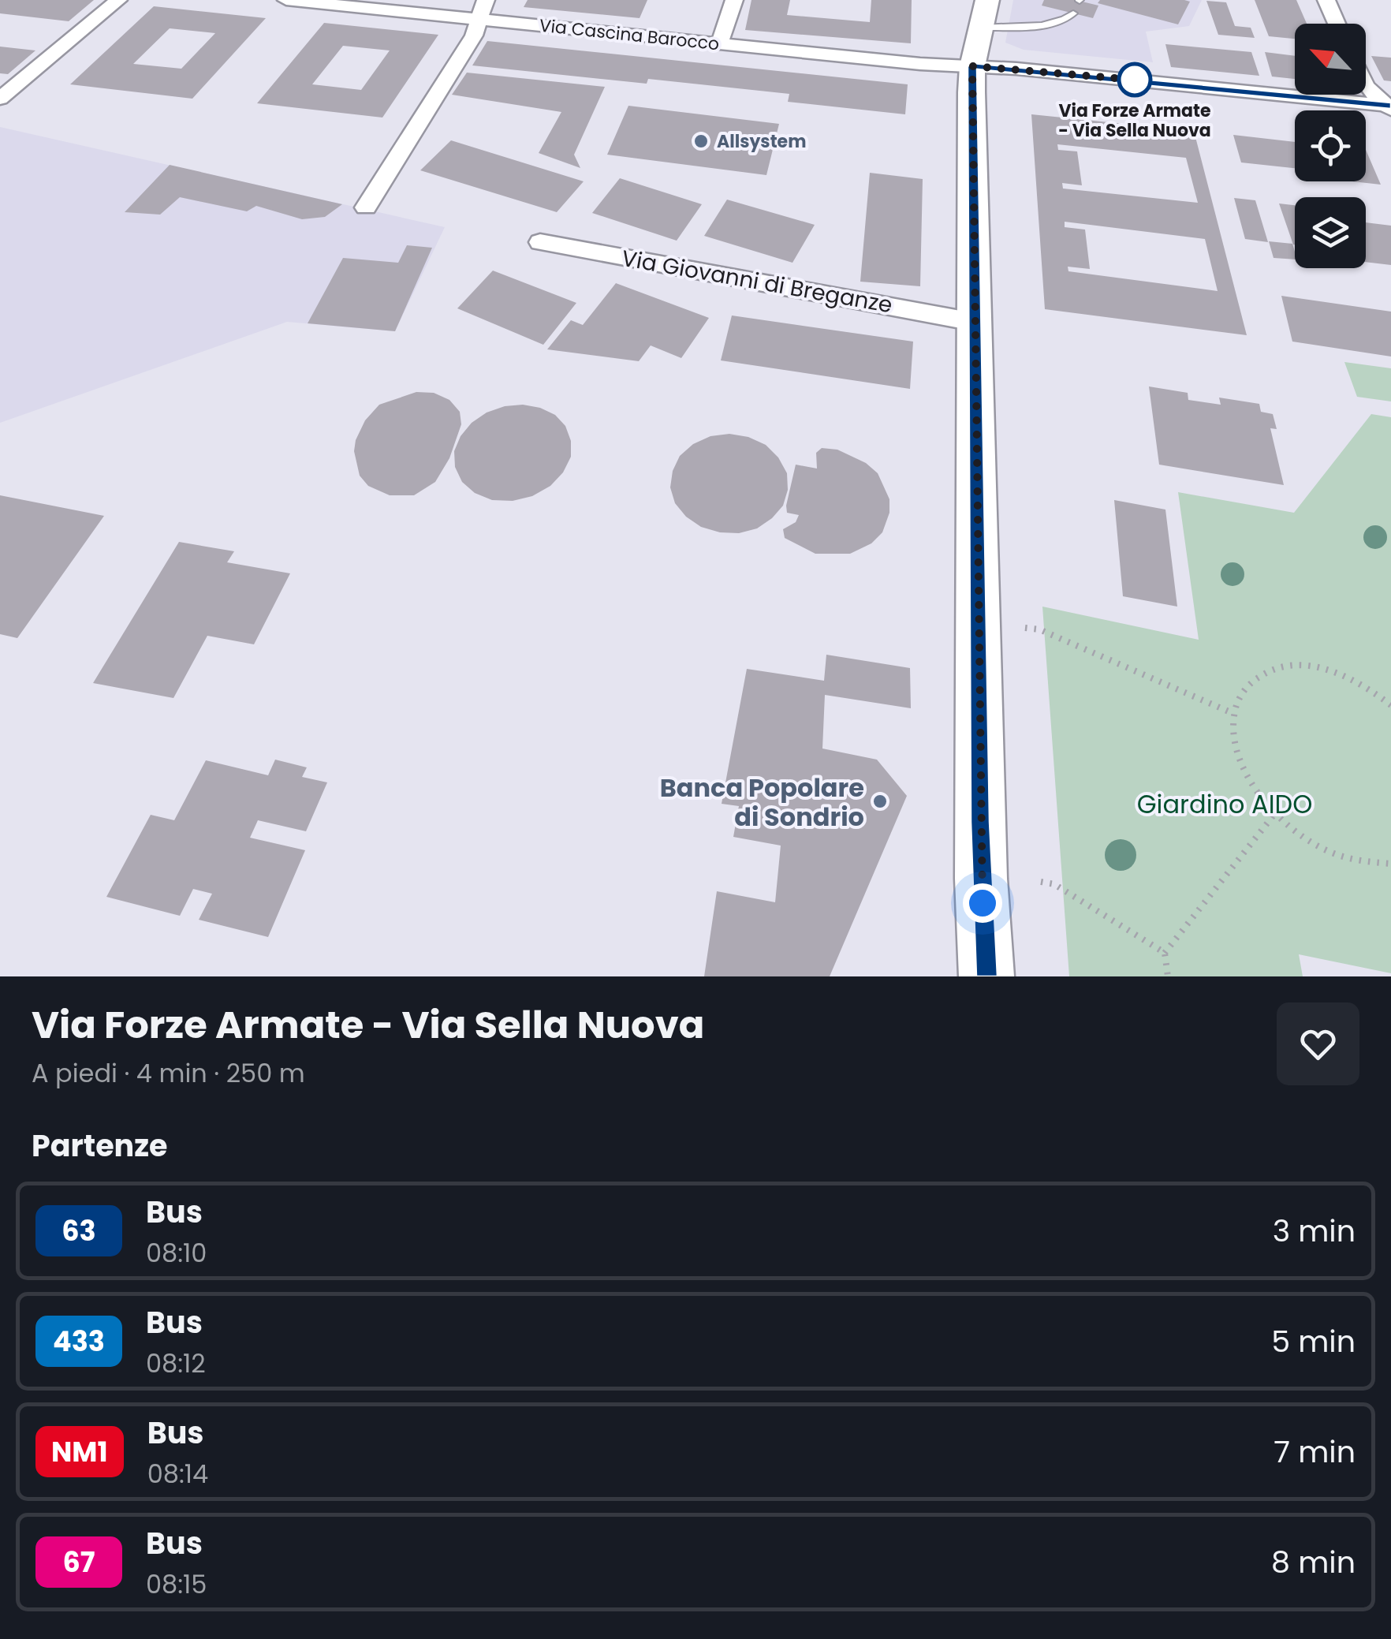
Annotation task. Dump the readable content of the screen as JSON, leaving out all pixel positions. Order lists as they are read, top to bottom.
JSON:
{
  "streets": {
    "street": ["Via Cascina Barocco", "Via Giovanni di Breganze"]
  },
  "parks": ["Giardino AIDO"],
  "places": ["Via Forze Armate - Via Sella Nuova", "Allsystem", "Banca Popolare di Sondrio"],
  "lines": ["bus line 63"],
  "north": "top left",
  "page": {
    "heading": [
      ["Via Forze Armate - Via Sella Nuova", "A piedi · 4 min · 250 m"],
      "Partenze"
    ],
    "list": [
      {
        "mark": "63",
        "name": "Bus",
        "note": "08:10",
        "value": "3 min"
      },
      {
        "mark": "433",
        "name": "Bus",
        "note": "08:12",
        "value": "5 min"
      },
      {
        "mark": "NM1",
        "name": "Bus",
        "note": "08:14",
        "value": "7 min"
      },
      {
        "mark": "67",
        "name": "Bus",
        "note": "08:15",
        "value": "8 min"
      }
    ]
  }
}
